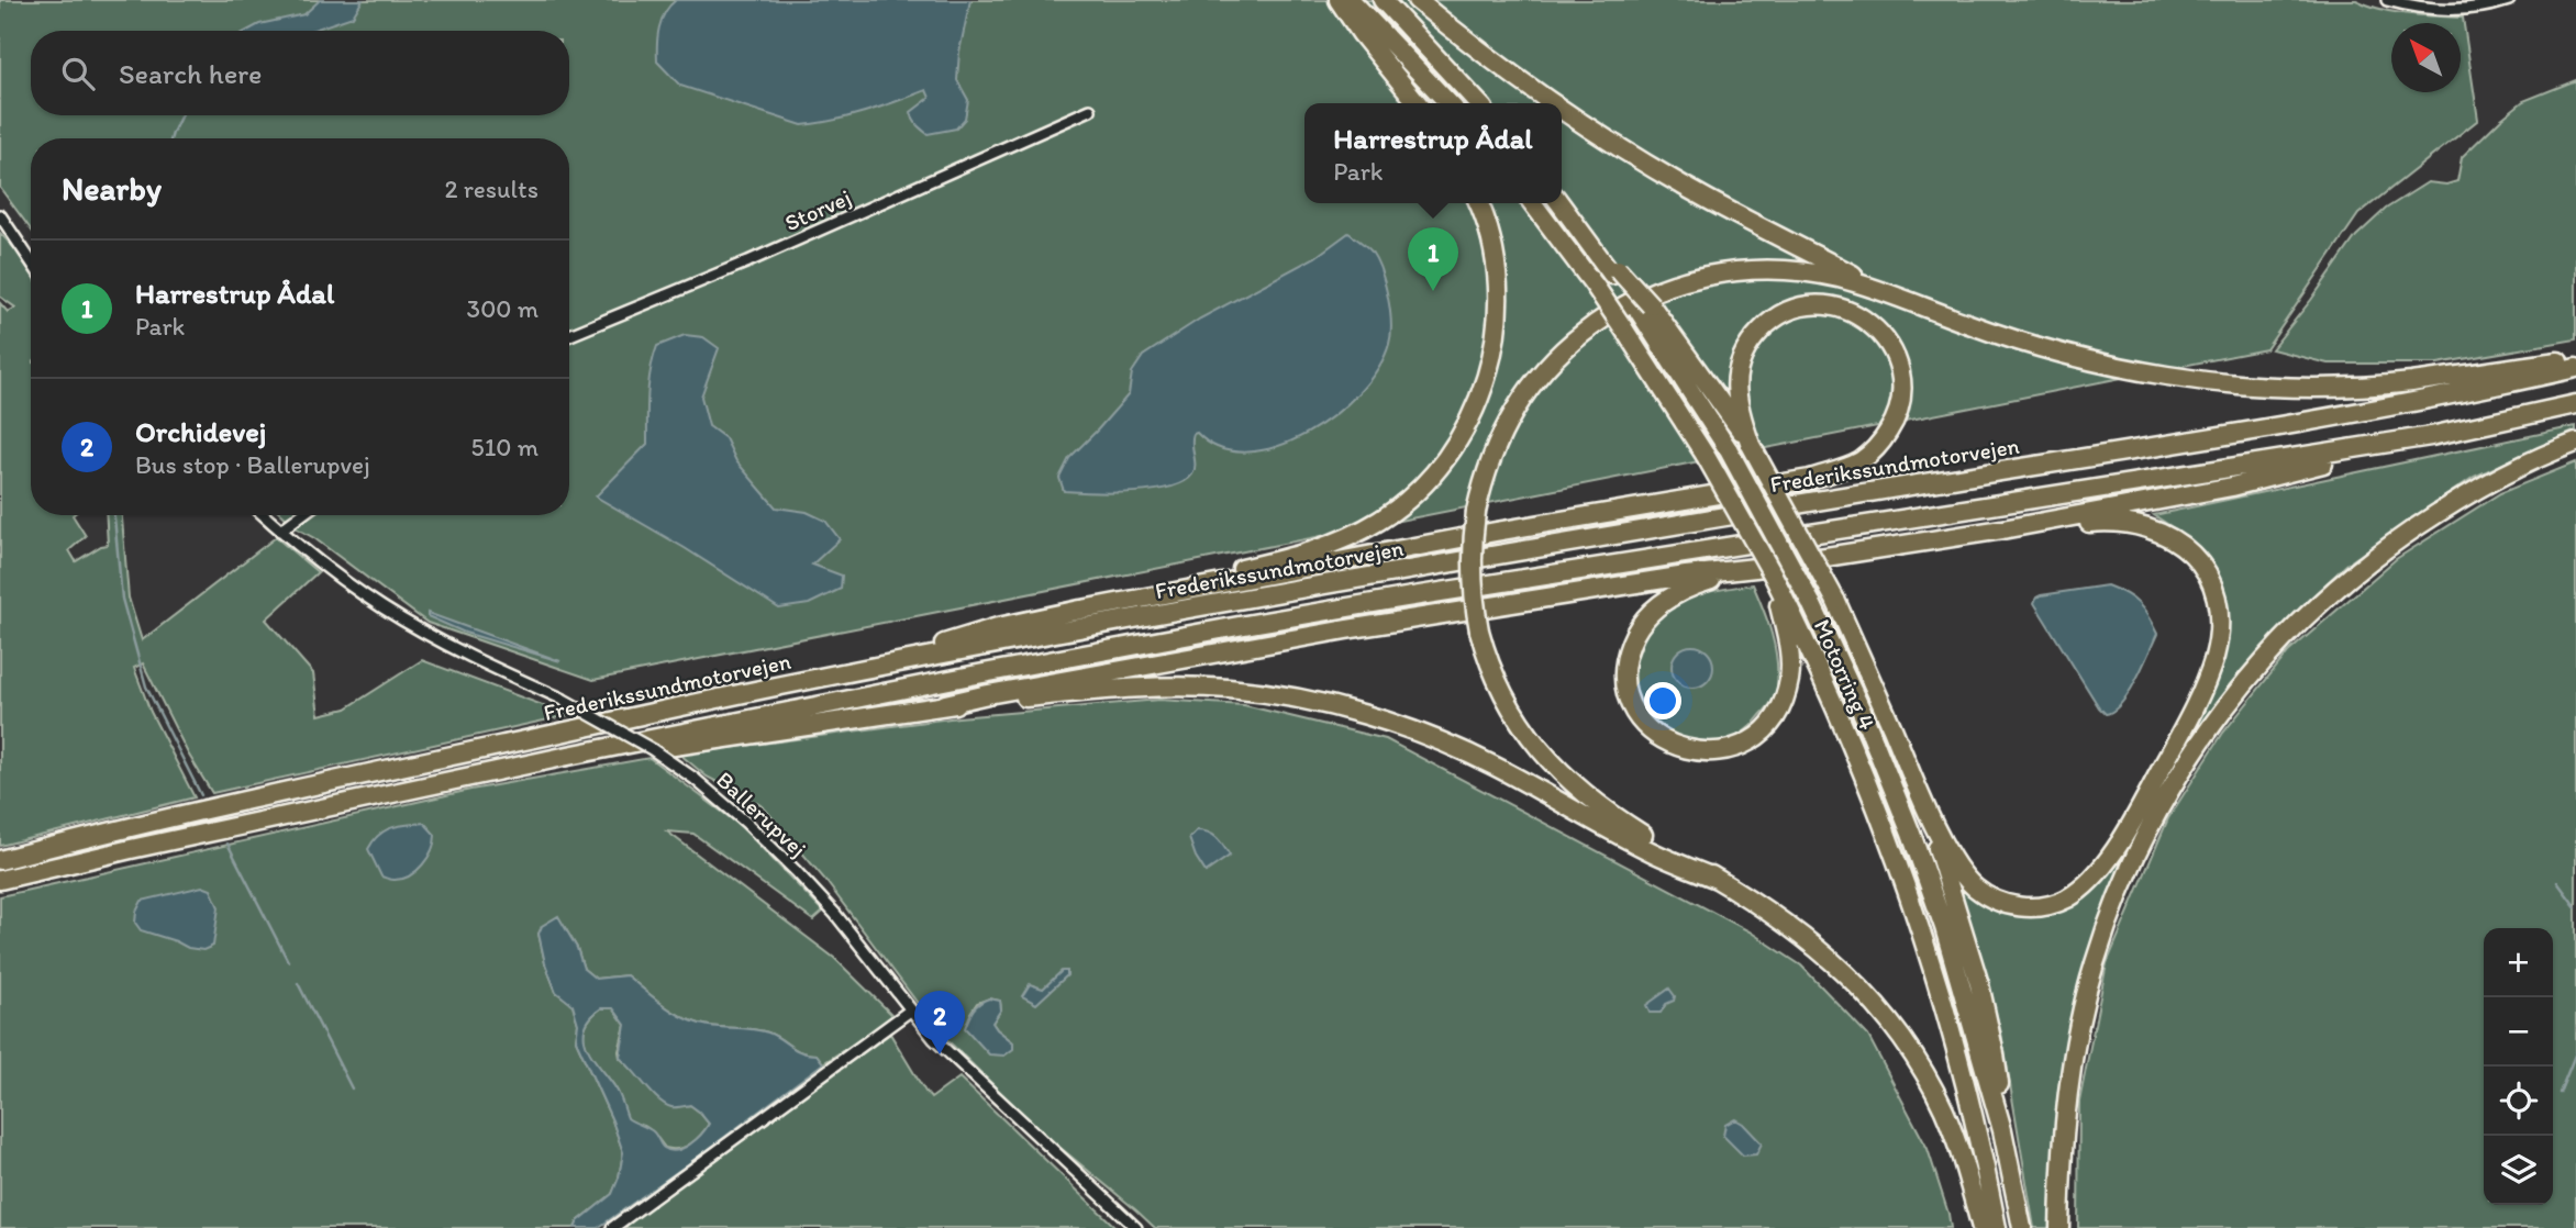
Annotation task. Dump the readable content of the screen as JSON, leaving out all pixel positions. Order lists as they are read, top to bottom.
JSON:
{
  "streets": {
    "highway": ["Frederikssundmotorvejen", "Motorring 4"],
    "street": ["Storvej", "Ballerupvej"]
  },
  "north": "top left",
  "page": {
    "search": "Search here",
    "popup": ["Harrestrup Ådal", "Park"],
    "heading": ["Nearby", "2 results"],
    "pins": ["1", "2"],
    "list": [
      {
        "mark": "1",
        "name": "Harrestrup Ådal",
        "note": "Park",
        "value": "300 m"
      },
      {
        "mark": "2",
        "name": "Orchidevej",
        "note": "Bus stop · Ballerupvej",
        "value": "510 m"
      }
    ],
    "map_buttons": ["+", "−"]
  }
}
